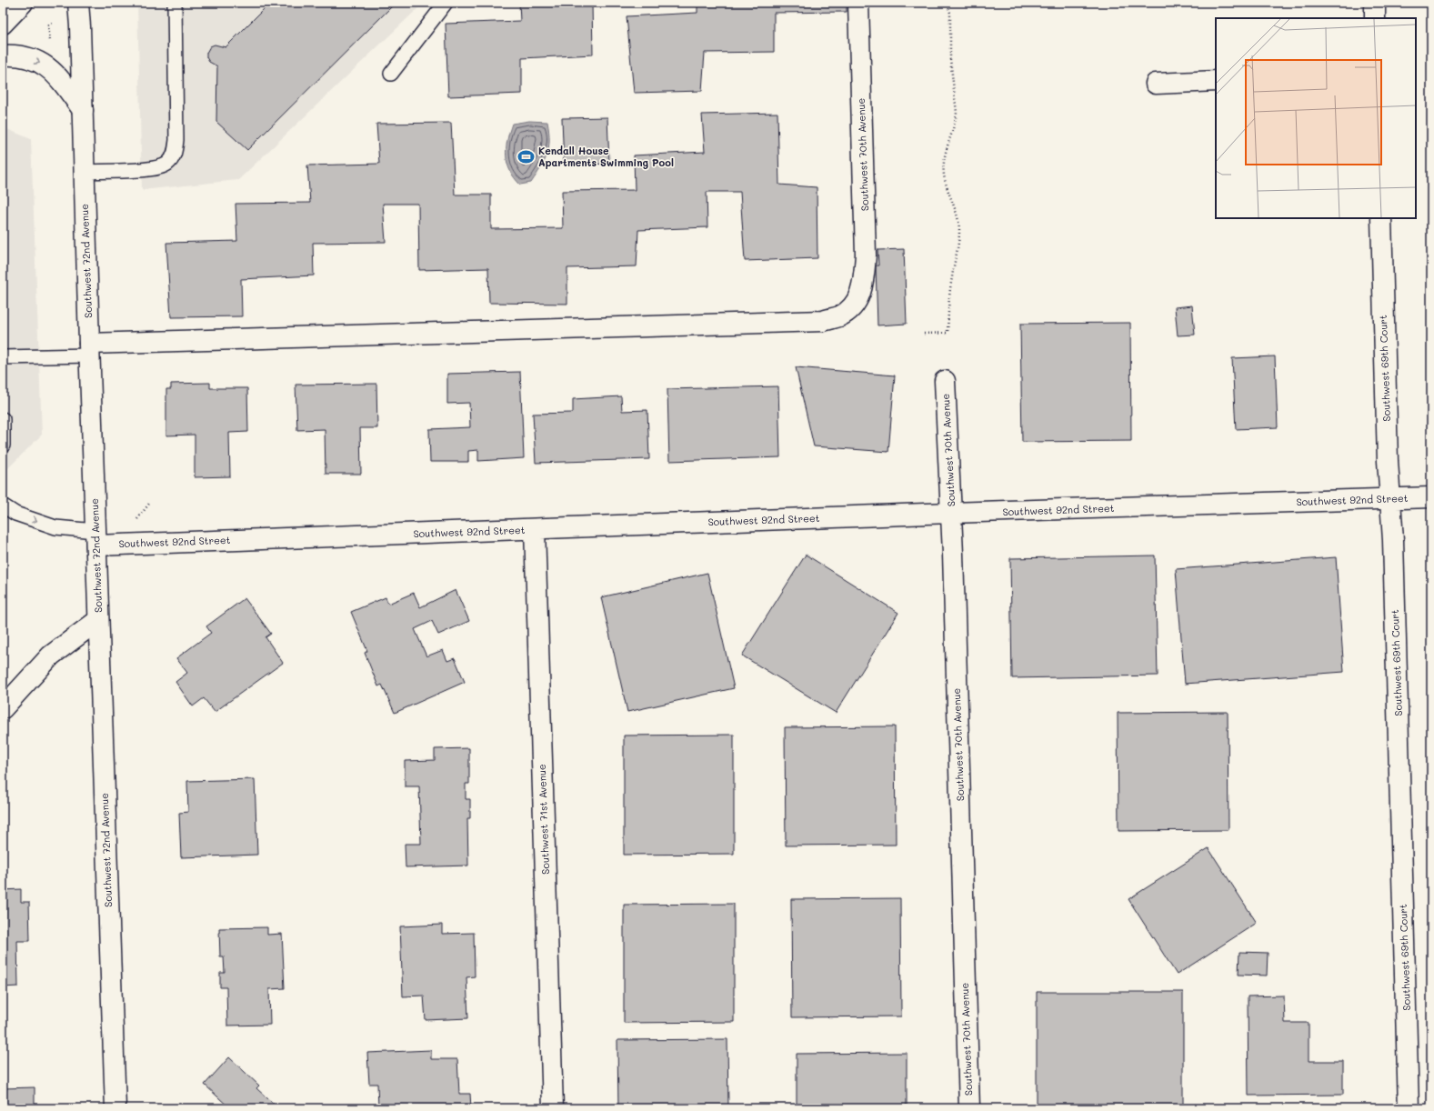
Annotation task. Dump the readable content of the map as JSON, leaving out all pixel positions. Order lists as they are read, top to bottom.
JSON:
{
  "streets": {
    "main road": [
      "Southwest 70th Avenue",
      "Southwest 72nd Avenue",
      "Southwest 69th Court",
      "Southwest 92nd Street",
      "Southwest 71st Avenue"
    ]
  },
  "crossings": [
    ["Southwest 70th Avenue", "Southwest 72nd Avenue"],
    ["Southwest 70th Avenue", "Southwest 92nd Street"],
    ["Southwest 72nd Avenue", "Southwest 92nd Street"],
    ["Southwest 69th Court", "Southwest 92nd Street"],
    ["Southwest 92nd Street", "Southwest 71st Avenue"]
  ],
  "places": {
    "sports": ["Kendall House Apartments Swimming Pool"]
  }
}
